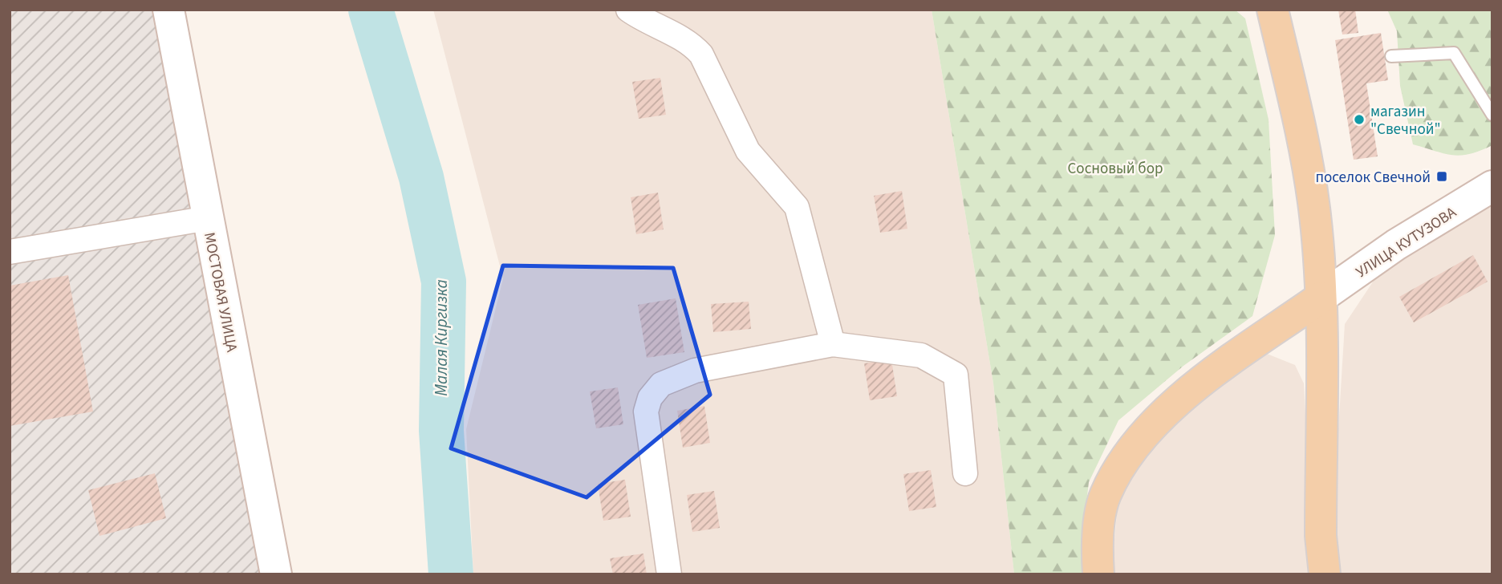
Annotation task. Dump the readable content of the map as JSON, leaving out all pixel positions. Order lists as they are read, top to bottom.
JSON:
{
  "streets": {
    "street": ["УЛИЦА КУТУЗОВА", "МОСТОВАЯ УЛИЦА"]
  },
  "water": ["Малая Киргизка"],
  "parks": ["Сосновый бор"],
  "places": {
    "other": ["магазин \"Свечной\""],
    "transit": ["поселок Свечной"]
  }
}
